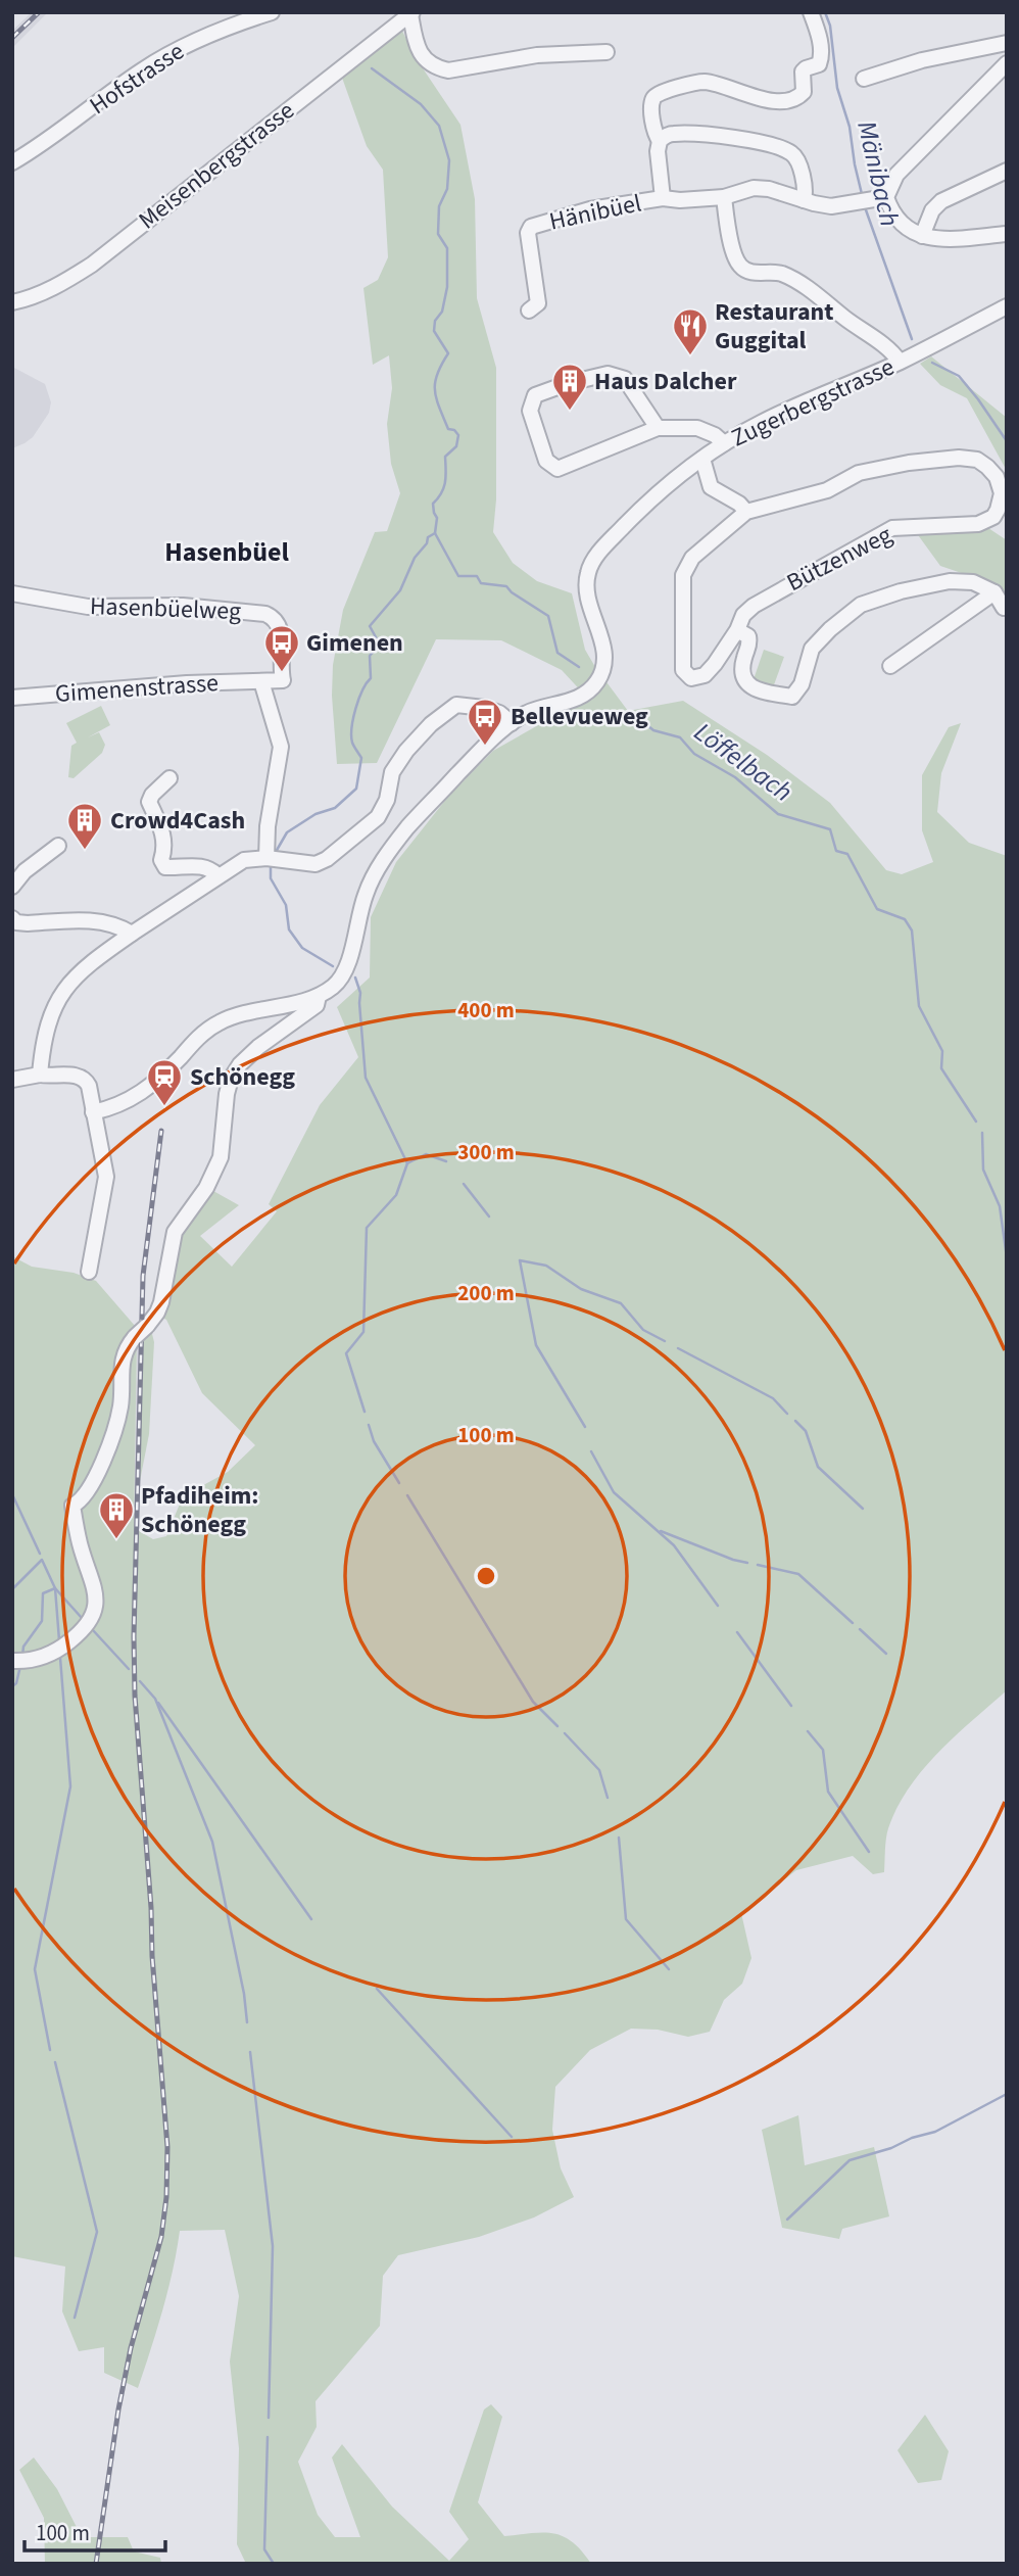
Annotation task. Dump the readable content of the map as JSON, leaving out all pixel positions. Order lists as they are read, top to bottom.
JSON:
{
  "streets": {
    "street": [
      "Hofstrasse",
      "Meisenbergstrasse",
      "Hänibüel",
      "Zugerbergstrasse",
      "Bützenweg",
      "Hasenbüelweg",
      "Gimenenstrasse"
    ]
  },
  "crossings": [
    ["Hasenbüelweg", "Gimenenstrasse"]
  ],
  "districts": ["Hasenbüel"],
  "water": ["Mänibach", "Löffelbach"],
  "places": {
    "restaurant": ["Restaurant Guggital"],
    "building": ["Haus Dalcher", "Crowd4Cash", "Pfadiheim: Schönegg"],
    "bus stop": ["Gimenen", "Bellevueweg"],
    "station": ["Schönegg"]
  },
  "scale_bar": "100 m",
  "rings": [
    "400 m",
    "300 m",
    "200 m",
    "100 m"
  ]
}
